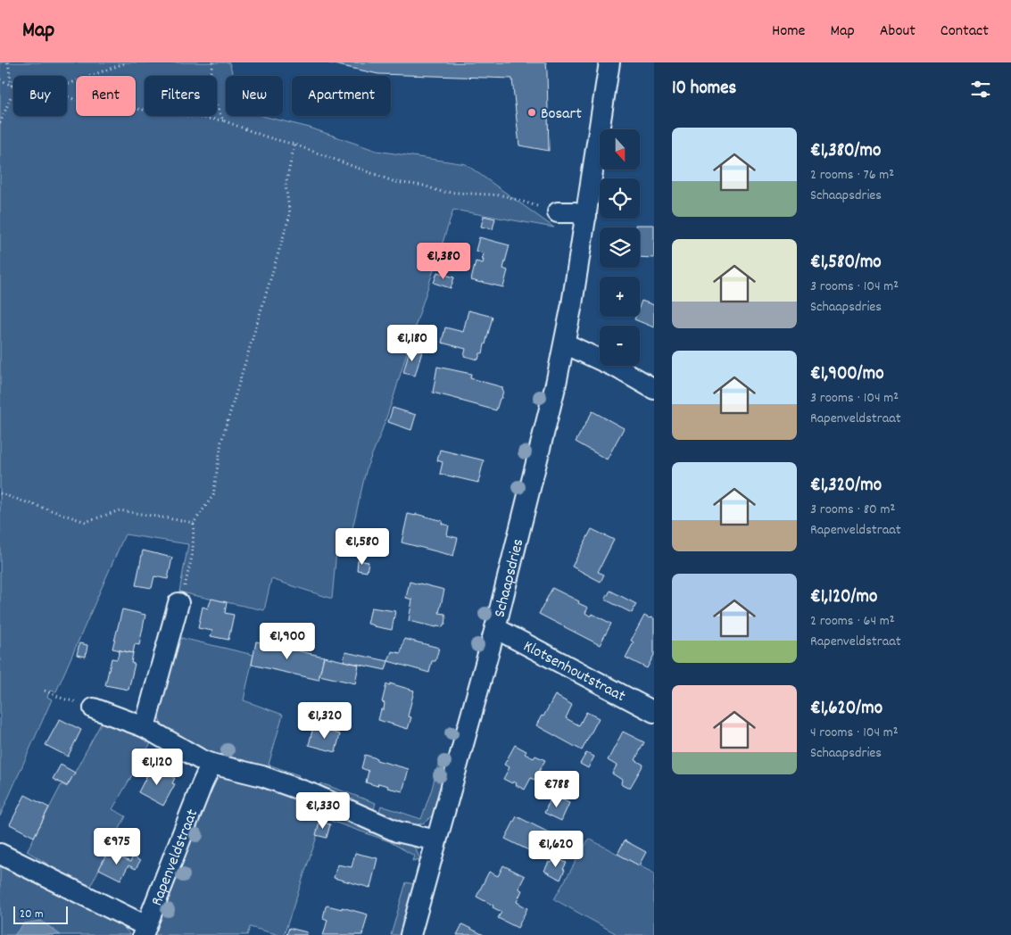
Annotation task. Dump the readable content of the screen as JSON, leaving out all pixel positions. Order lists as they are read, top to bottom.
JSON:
{
  "streets": {
    "street": ["Schaapsdries", "Klotsenhoutstraat", "Rapenveldstraat"]
  },
  "crossings": [
    ["Schaapsdries", "Klotsenhoutstraat"]
  ],
  "places": ["Bosart"],
  "scale_bar": "20 m",
  "north": "bottom",
  "page": {
    "header": "Map",
    "nav": [
      "Home",
      "Map",
      "About",
      "Contact"
    ],
    "heading": "10 homes",
    "chip": [
      "Buy",
      "Rent",
      "Filters",
      "New",
      "Apartment"
    ],
    "list": [
      {
        "name": "€1,380/mo",
        "note": "2 rooms · 76 m² · Schaapsdries"
      },
      {
        "name": "€1,580/mo",
        "note": "3 rooms · 104 m² · Schaapsdries"
      },
      {
        "name": "€1,900/mo",
        "note": "3 rooms · 104 m² · Rapenveldstraat"
      },
      {
        "name": "€1,320/mo",
        "note": "3 rooms · 80 m² · Rapenveldstraat"
      },
      {
        "name": "€1,120/mo",
        "note": "2 rooms · 64 m² · Rapenveldstraat"
      },
      {
        "name": "€1,620/mo",
        "note": "4 rooms · 104 m² · Schaapsdries"
      }
    ],
    "map_buttons": ["+", "−"],
    "price": [
      "€1,380",
      "€1,180",
      "€1,580",
      "€1,900",
      "€1,320",
      "€1,120",
      "€788",
      "€1,330",
      "€975",
      "€1,620"
    ],
    "scale": "20 m"
  }
}
